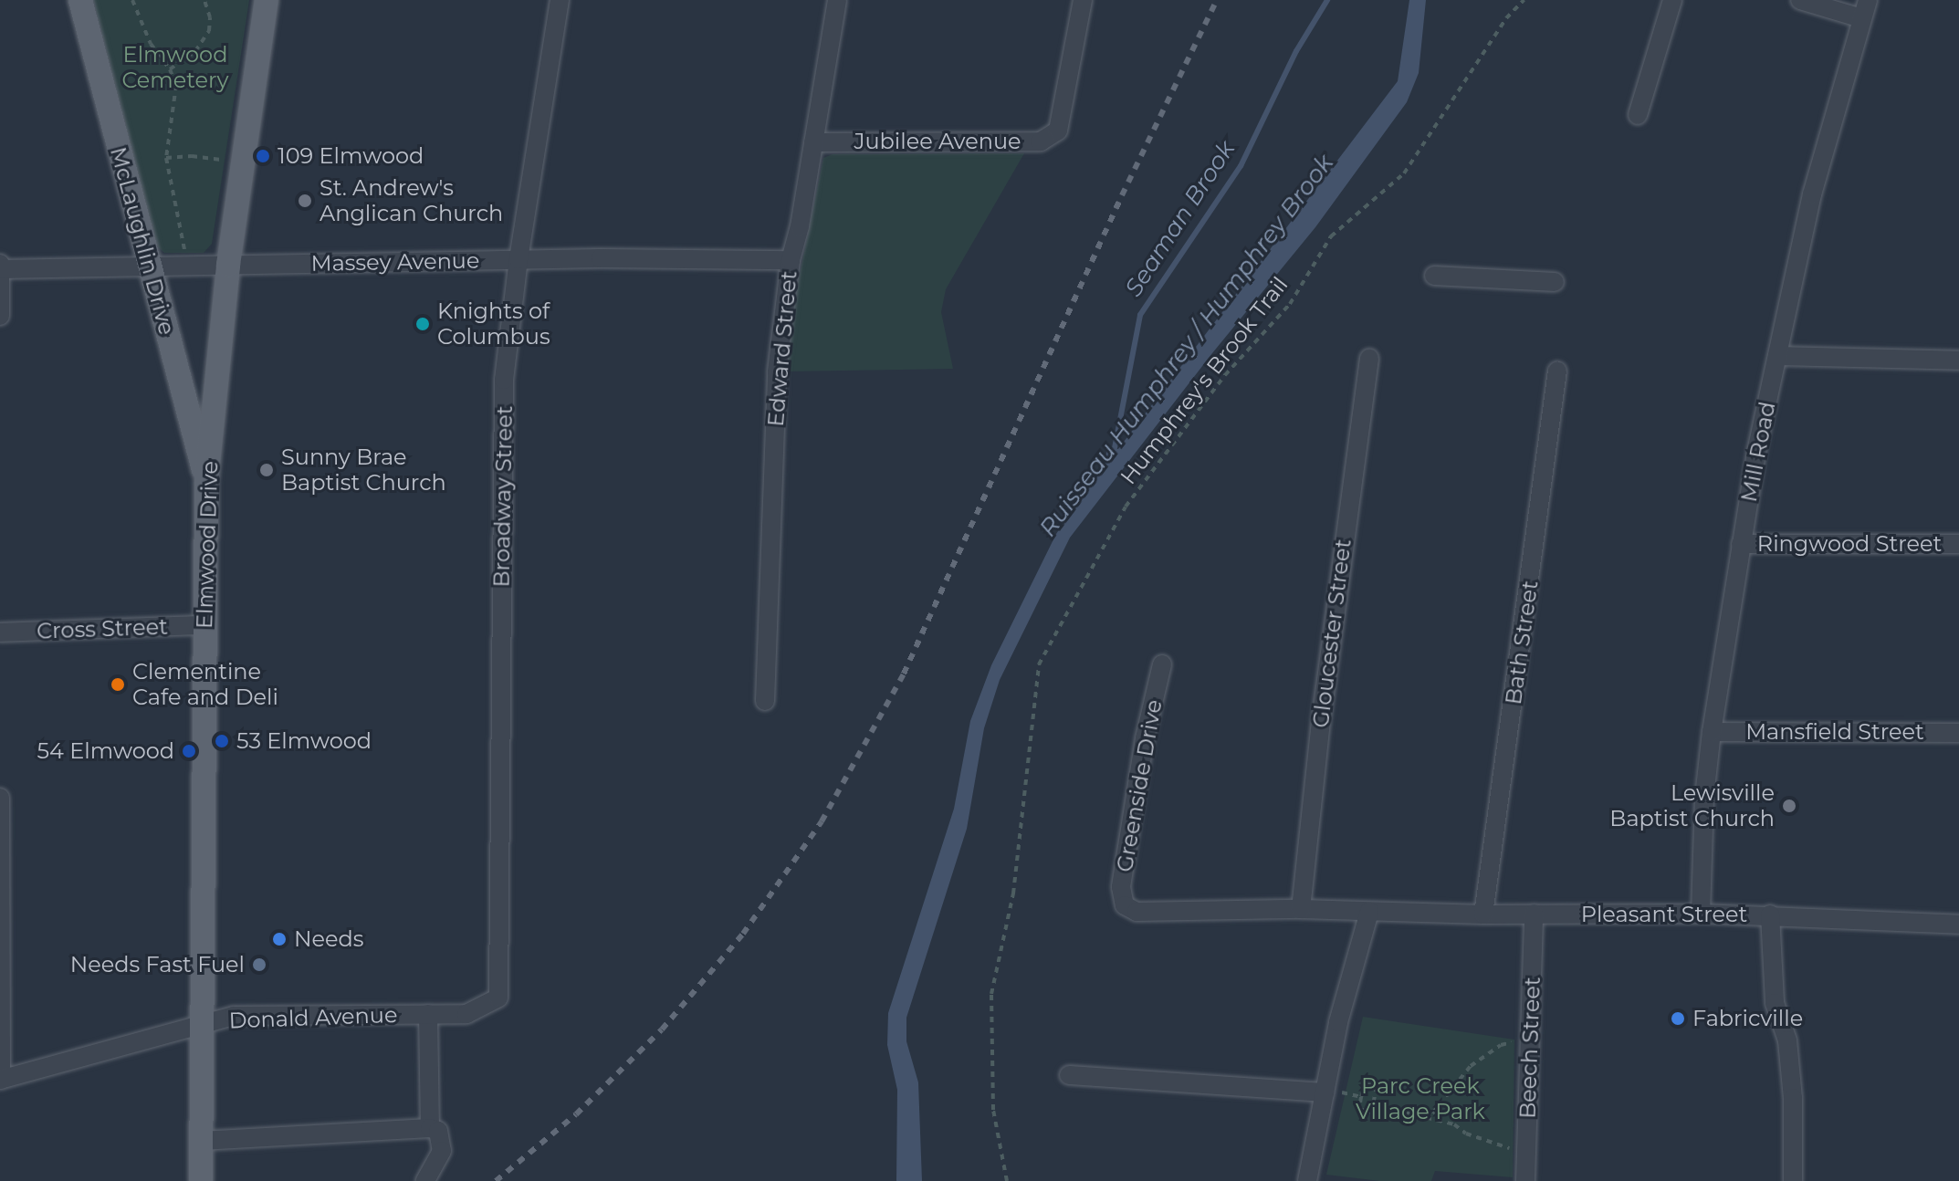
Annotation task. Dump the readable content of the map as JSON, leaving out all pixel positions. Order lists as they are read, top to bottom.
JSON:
{
  "streets": {
    "main road": ["McLaughlin Drive", "Elmwood Drive"],
    "street": [
      "Jubilee Avenue",
      "Massey Avenue",
      "Edward Street",
      "Mill Road",
      "Broadway Street",
      "Ringwood Street",
      "Cross Street",
      "Gloucester Street",
      "Bath Street",
      "Mansfield Street",
      "Greenside Drive",
      "Pleasant Street",
      "Donald Avenue",
      "Beech Street"
    ],
    "path": ["Humphrey's Brook Trail"]
  },
  "crossings": [
    ["Jubilee Avenue", "Edward Street"],
    ["McLaughlin Drive", "Massey Avenue"],
    ["McLaughlin Drive", "Elmwood Drive"],
    ["Massey Avenue", "Edward Street"],
    ["Massey Avenue", "Broadway Street"],
    ["Massey Avenue", "Elmwood Drive"],
    ["Mill Road", "Ringwood Street"],
    ["Mill Road", "Mansfield Street"],
    ["Mill Road", "Pleasant Street"],
    ["Broadway Street", "Donald Avenue"],
    ["Elmwood Drive", "Cross Street"],
    ["Elmwood Drive", "Donald Avenue"],
    ["Gloucester Street", "Greenside Drive"],
    ["Gloucester Street", "Pleasant Street"],
    ["Bath Street", "Pleasant Street"],
    ["Greenside Drive", "Pleasant Street"],
    ["Pleasant Street", "Beech Street"]
  ],
  "water": ["Seaman Brook", "Ruisseau Humphrey / Humphrey Brook"],
  "parks": ["Elmwood Cemetery", "Parc Creek Village Park"],
  "places": [
    "109 Elmwood",
    "St. Andrew's Anglican Church",
    "Knights of Columbus",
    "Sunny Brae Baptist Church",
    "Clementine Cafe and Deli",
    "53 Elmwood",
    "54 Elmwood",
    "Lewisville Baptist Church",
    "Needs",
    "Needs Fast Fuel",
    "Fabricville"
  ]
}
